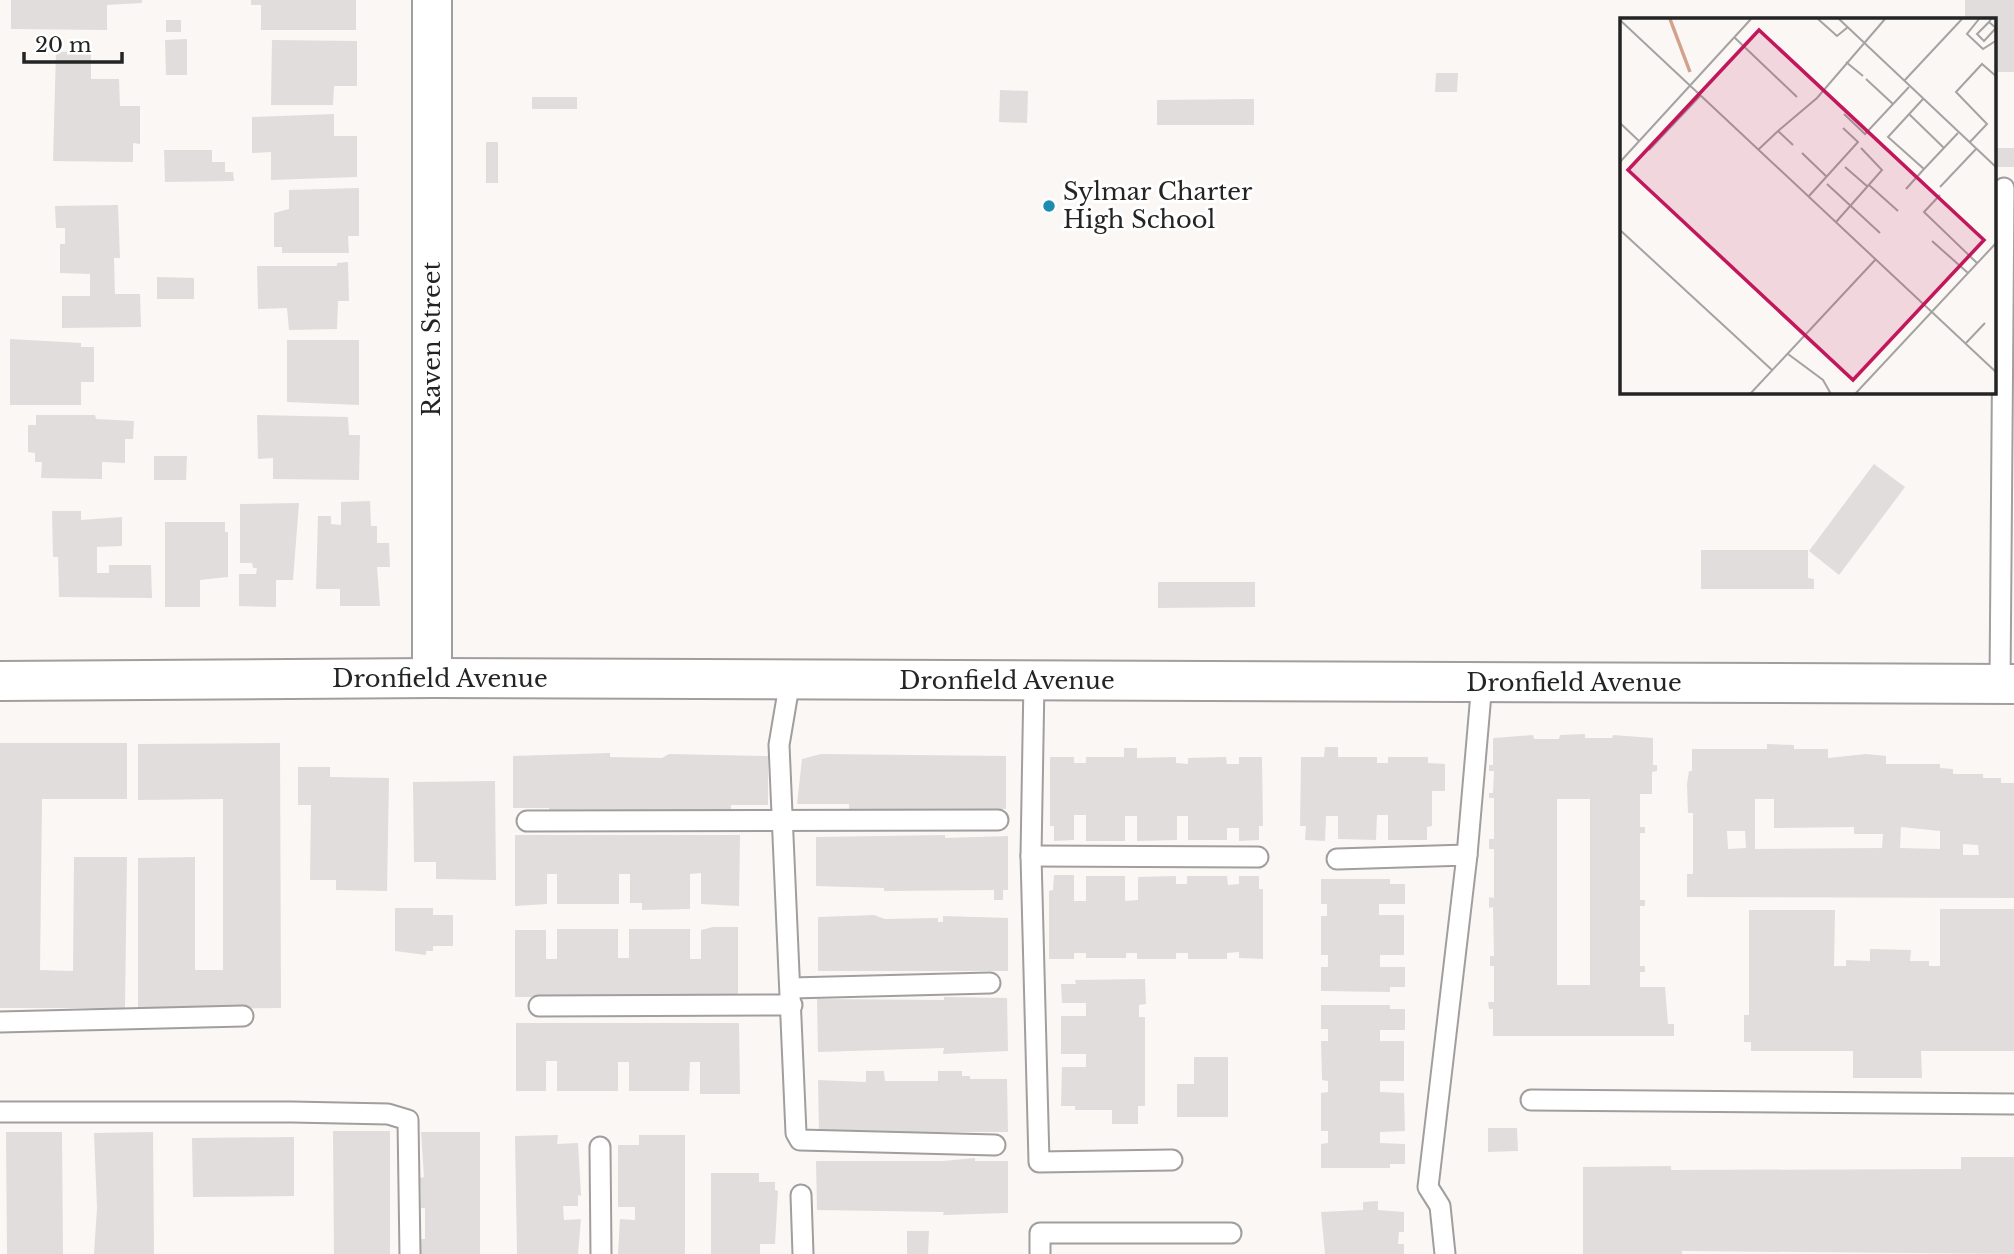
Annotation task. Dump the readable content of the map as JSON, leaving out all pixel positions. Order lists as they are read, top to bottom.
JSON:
{
  "streets": {
    "street": ["Raven Street", "Dronfield Avenue"]
  },
  "crossings": [
    ["Raven Street", "Dronfield Avenue"]
  ],
  "places": ["Sylmar Charter High School"],
  "scale_bar": "20 m"
}
